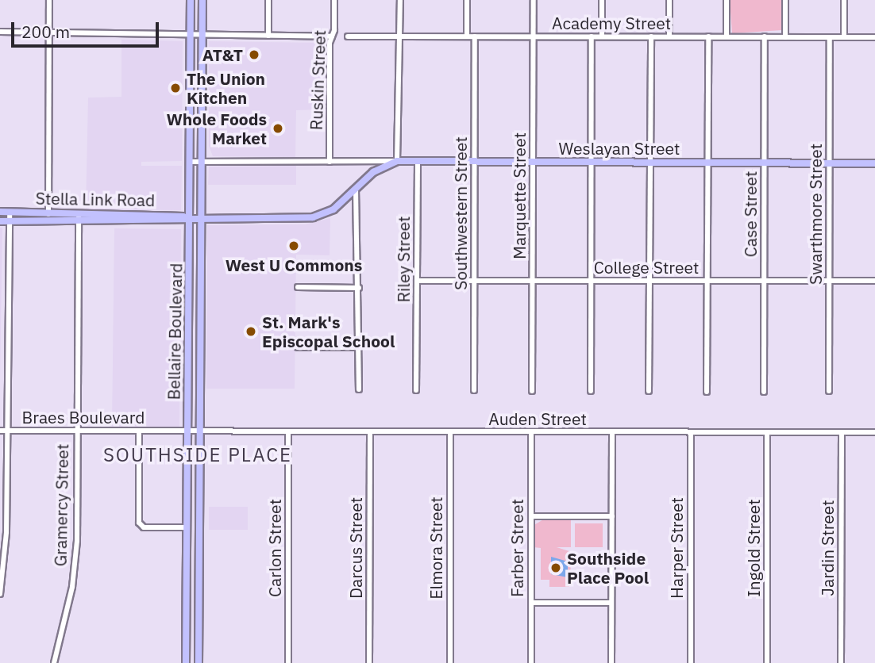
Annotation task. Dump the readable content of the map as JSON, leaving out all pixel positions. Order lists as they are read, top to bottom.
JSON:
{
  "streets": {
    "main road": ["Weslayan Street", "Stella Link Road", "Bellaire Boulevard"],
    "street": [
      "Academy Street",
      "Ruskin Street",
      "Marquette Street",
      "Southwestern Street",
      "Case Street",
      "Swarthmore Street",
      "Riley Street",
      "College Street",
      "Braes Boulevard",
      "Auden Street",
      "Gramercy Street",
      "Carlon Street",
      "Darcus Street",
      "Elmora Street",
      "Farber Street",
      "Harper Street",
      "Ingold Street",
      "Jardin Street"
    ]
  },
  "crossings": [
    ["Academy Street", "Marquette Street"],
    ["Academy Street", "Southwestern Street"],
    ["Academy Street", "Case Street"],
    ["Academy Street", "Swarthmore Street"],
    ["Ruskin Street", "Weslayan Street"],
    ["Weslayan Street", "Marquette Street"],
    ["Weslayan Street", "Stella Link Road"],
    ["Weslayan Street", "Southwestern Street"],
    ["Weslayan Street", "Case Street"],
    ["Weslayan Street", "Swarthmore Street"],
    ["Weslayan Street", "Riley Street"],
    ["Weslayan Street", "Bellaire Boulevard"],
    ["Marquette Street", "College Street"],
    ["Stella Link Road", "Bellaire Boulevard"],
    ["Stella Link Road", "Gramercy Street"],
    ["Southwestern Street", "College Street"],
    ["Case Street", "College Street"],
    ["Swarthmore Street", "College Street"],
    ["Riley Street", "College Street"],
    ["Bellaire Boulevard", "Braes Boulevard"],
    ["Bellaire Boulevard", "Auden Street"],
    ["Braes Boulevard", "Auden Street"],
    ["Braes Boulevard", "Gramercy Street"],
    ["Auden Street", "Carlon Street"],
    ["Auden Street", "Darcus Street"],
    ["Auden Street", "Elmora Street"],
    ["Auden Street", "Farber Street"],
    ["Auden Street", "Harper Street"],
    ["Auden Street", "Ingold Street"],
    ["Auden Street", "Jardin Street"]
  ],
  "districts": ["SOUTHSIDE PLACE"],
  "places": [
    "AT&T",
    "The Union Kitchen",
    "Whole Foods Market",
    "West U Commons",
    "St. Mark's Episcopal School",
    "Southside Place Pool"
  ],
  "scale_bar": "200 m"
}
